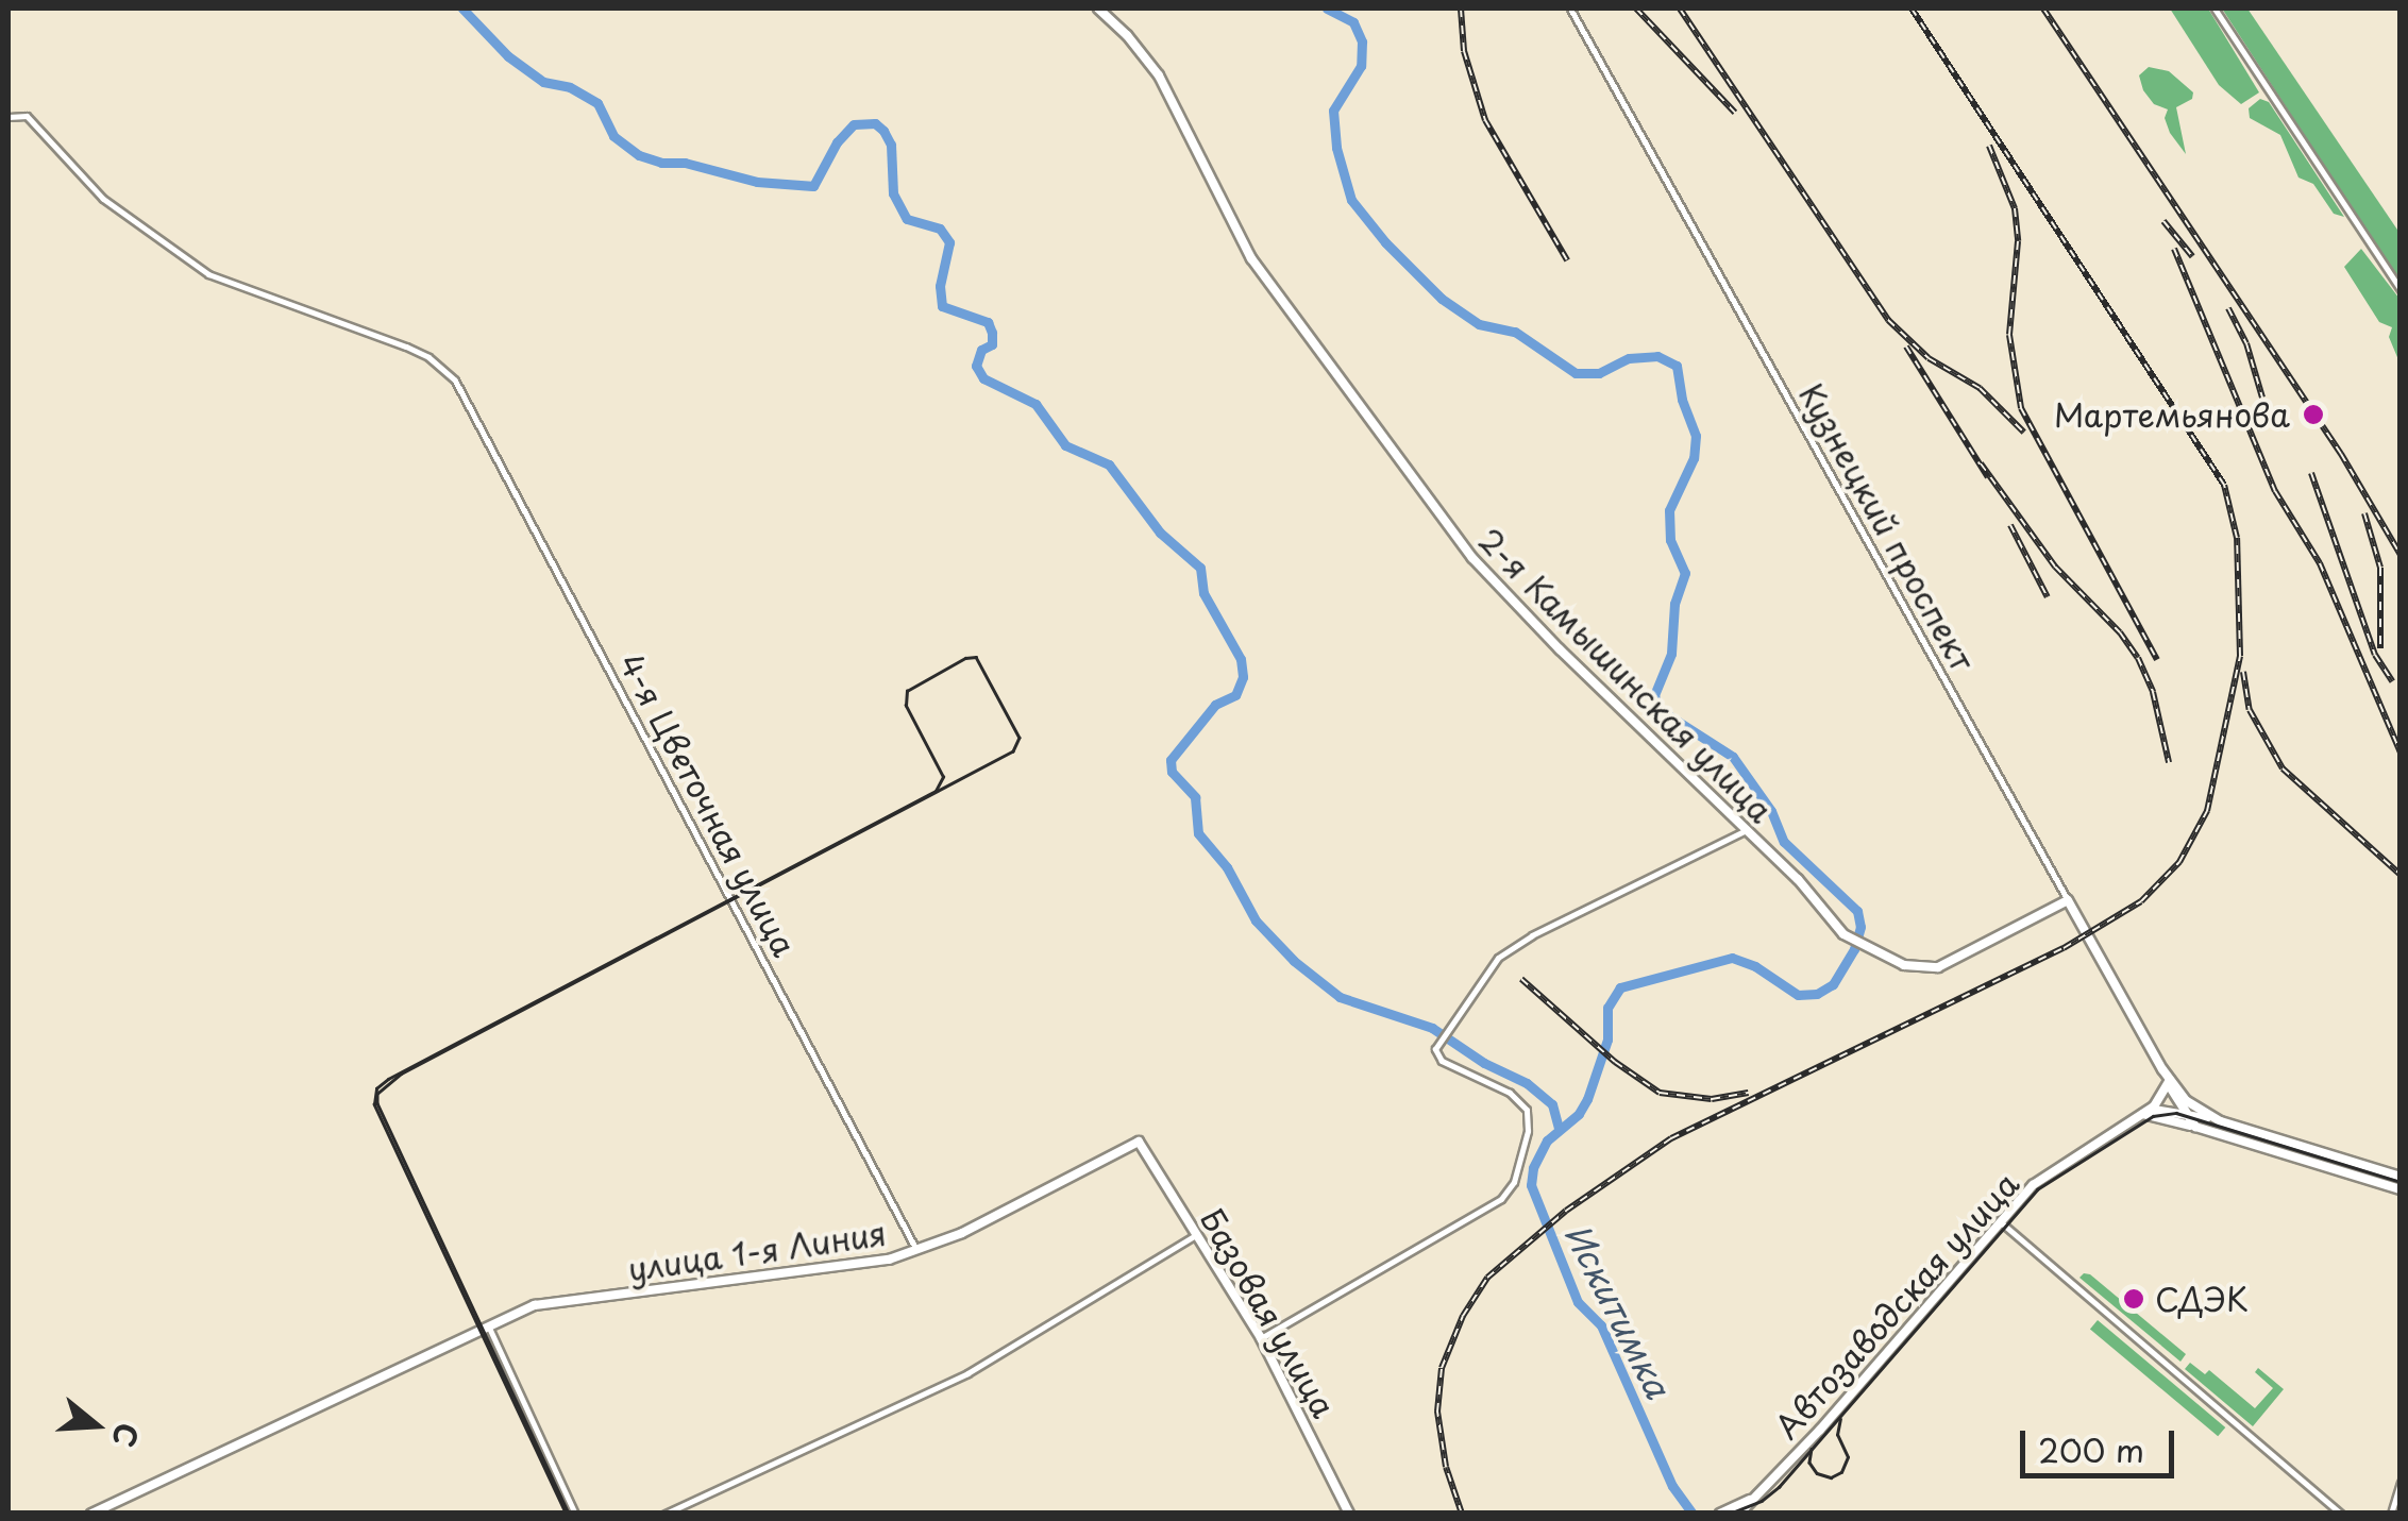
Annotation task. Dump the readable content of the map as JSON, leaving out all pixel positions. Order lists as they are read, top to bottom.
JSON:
{
  "streets": {
    "main road": [
      "Кузнецкий проспект",
      "2-я Камышинская улица",
      "улица 1-я Линия",
      "Автозаводская улица",
      "Базовая улица"
    ],
    "street": ["4-я Цветочная улица"]
  },
  "crossings": [
    ["Кузнецкий проспект", "2-я Камышинская улица"],
    ["Кузнецкий проспект", "Автозаводская улица"],
    ["4-я Цветочная улица", "улица 1-я Линия"],
    ["улица 1-я Линия", "Базовая улица"]
  ],
  "water": ["Искитимка"],
  "places": ["Мартемьянова", "СДЭК"],
  "scale_bar": "200 m",
  "north": "right"
}
